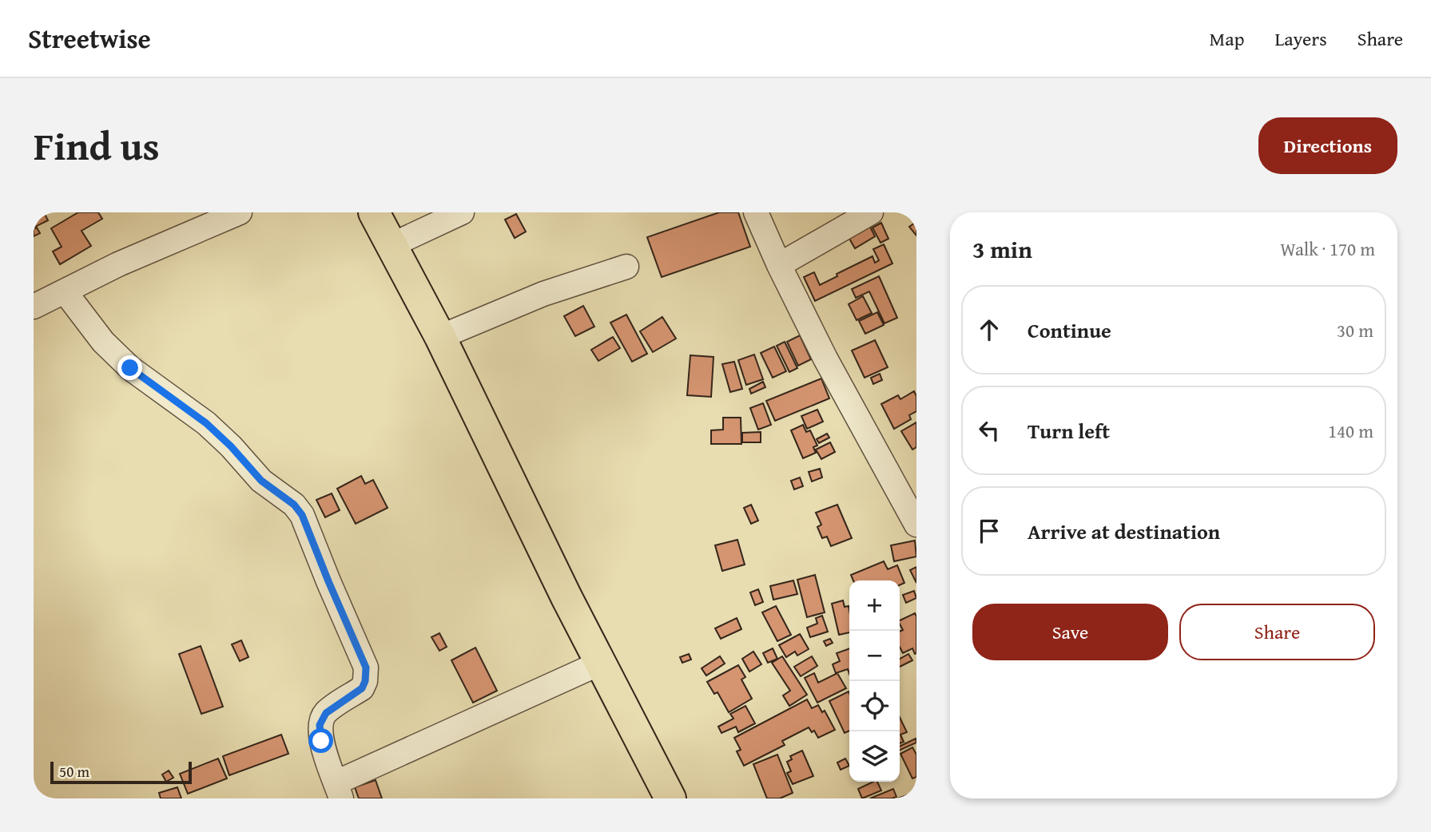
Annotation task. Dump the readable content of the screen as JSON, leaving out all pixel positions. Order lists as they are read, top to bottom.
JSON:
{
  "scale_bar": "50 m",
  "page": {
    "header": "Streetwise",
    "nav": ["Map", "Layers", "Share"],
    "title": "Find us",
    "buttons": [
      "Directions",
      ["Save", "Share"]
    ],
    "heading": ["3 min", "Walk · 170 m"],
    "list": [
      ["Continue", "30 m"],
      ["Turn left", "140 m"],
      "Arrive at destination"
    ],
    "map_buttons": ["+", "−"],
    "scale": "50 m"
  }
}
